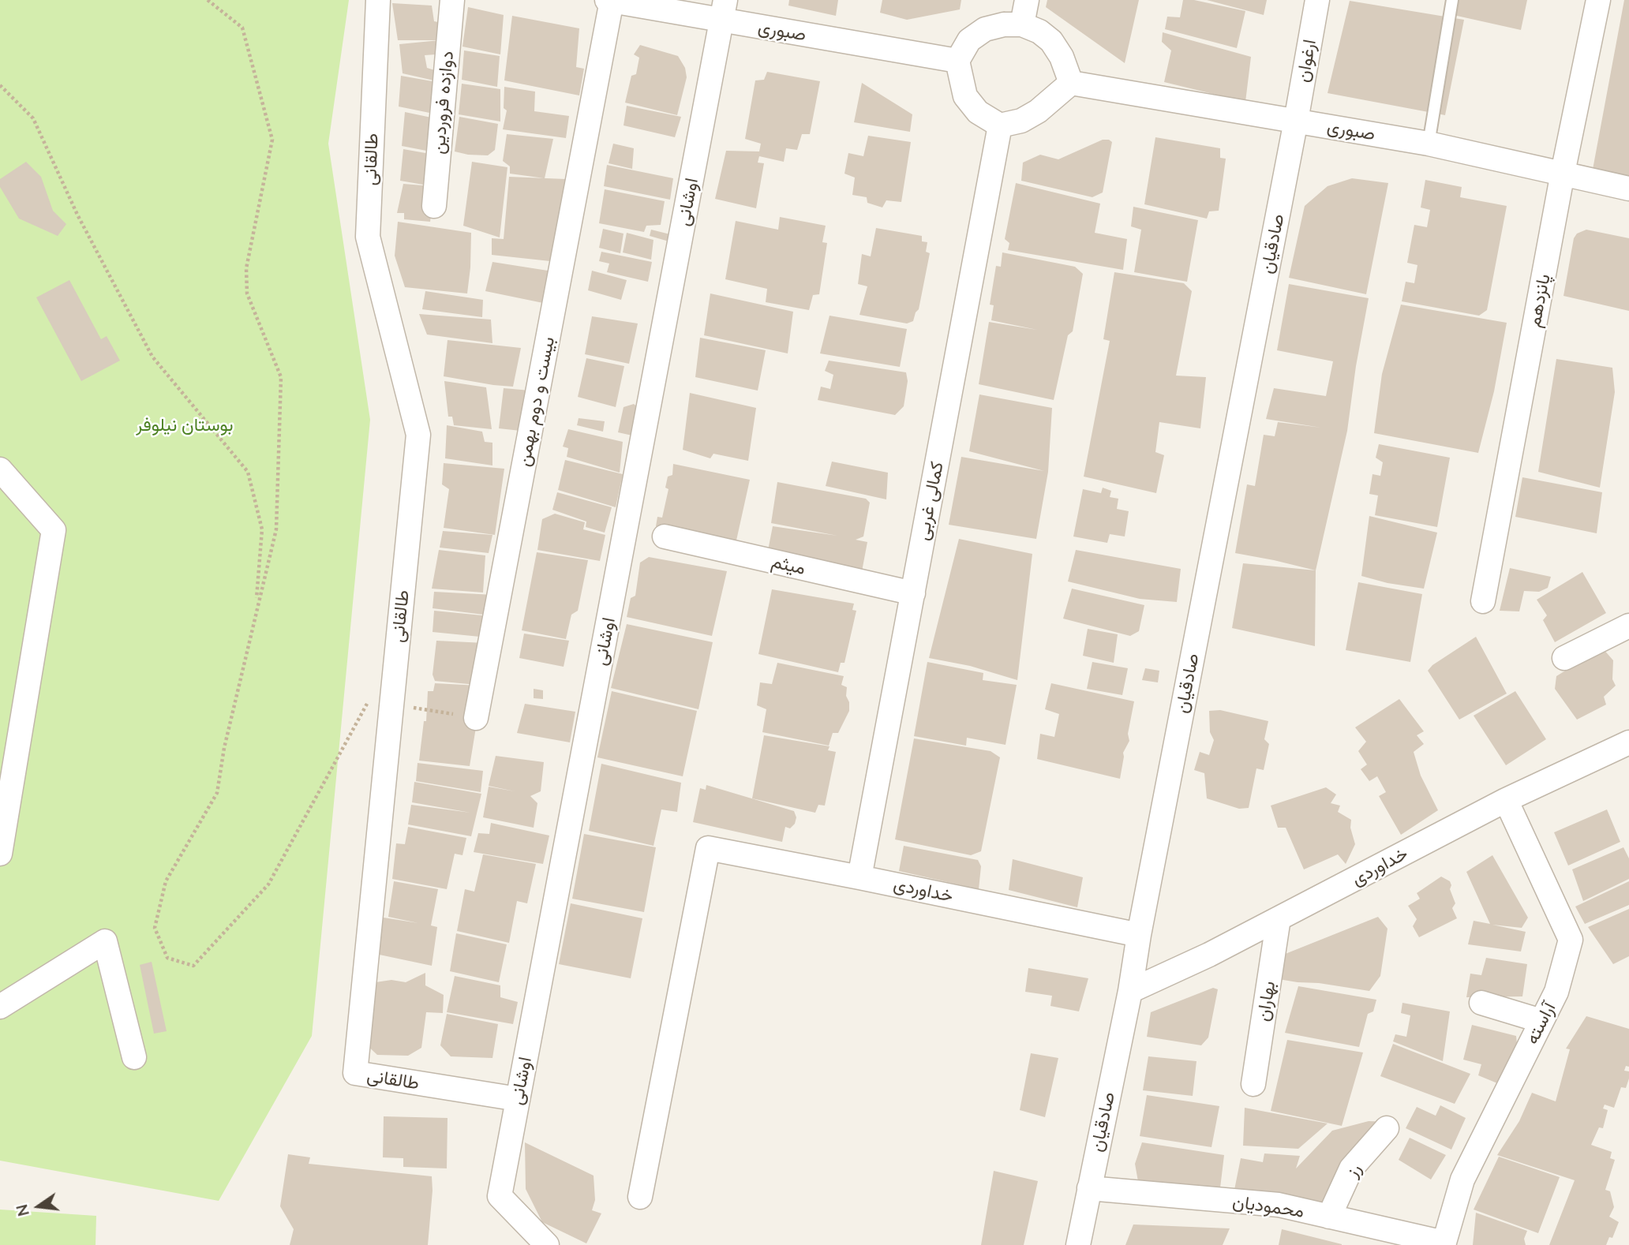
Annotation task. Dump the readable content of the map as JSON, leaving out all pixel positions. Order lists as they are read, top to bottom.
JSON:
{
  "streets": {
    "street": [
      "صبوری",
      "ارغوان",
      "دوازده فروردین",
      "طالقانی",
      "اوشانی",
      "صادقیان",
      "پانزدهم",
      "بیست و دوم بهمن",
      "کمالی غربی",
      "میثم",
      "خداوردی",
      "بهاران",
      "آراسته",
      "رز",
      "محمودیان"
    ]
  },
  "crossings": [
    ["صبوری", "ارغوان"],
    ["صبوری", "اوشانی"],
    ["صبوری", "صادقیان"],
    ["صبوری", "پانزدهم"],
    ["صبوری", "بیست و دوم بهمن"],
    ["صبوری", "کمالی غربی"],
    ["ارغوان", "صادقیان"],
    ["طالقانی", "اوشانی"],
    ["صادقیان", "خداوردی"],
    ["صادقیان", "محمودیان"],
    ["کمالی غربی", "میثم"],
    ["کمالی غربی", "خداوردی"],
    ["خداوردی", "بهاران"],
    ["خداوردی", "آراسته"],
    ["آراسته", "محمودیان"],
    ["رز", "محمودیان"]
  ],
  "parks": ["بوستان نیلوفر"],
  "north": "left"
}
